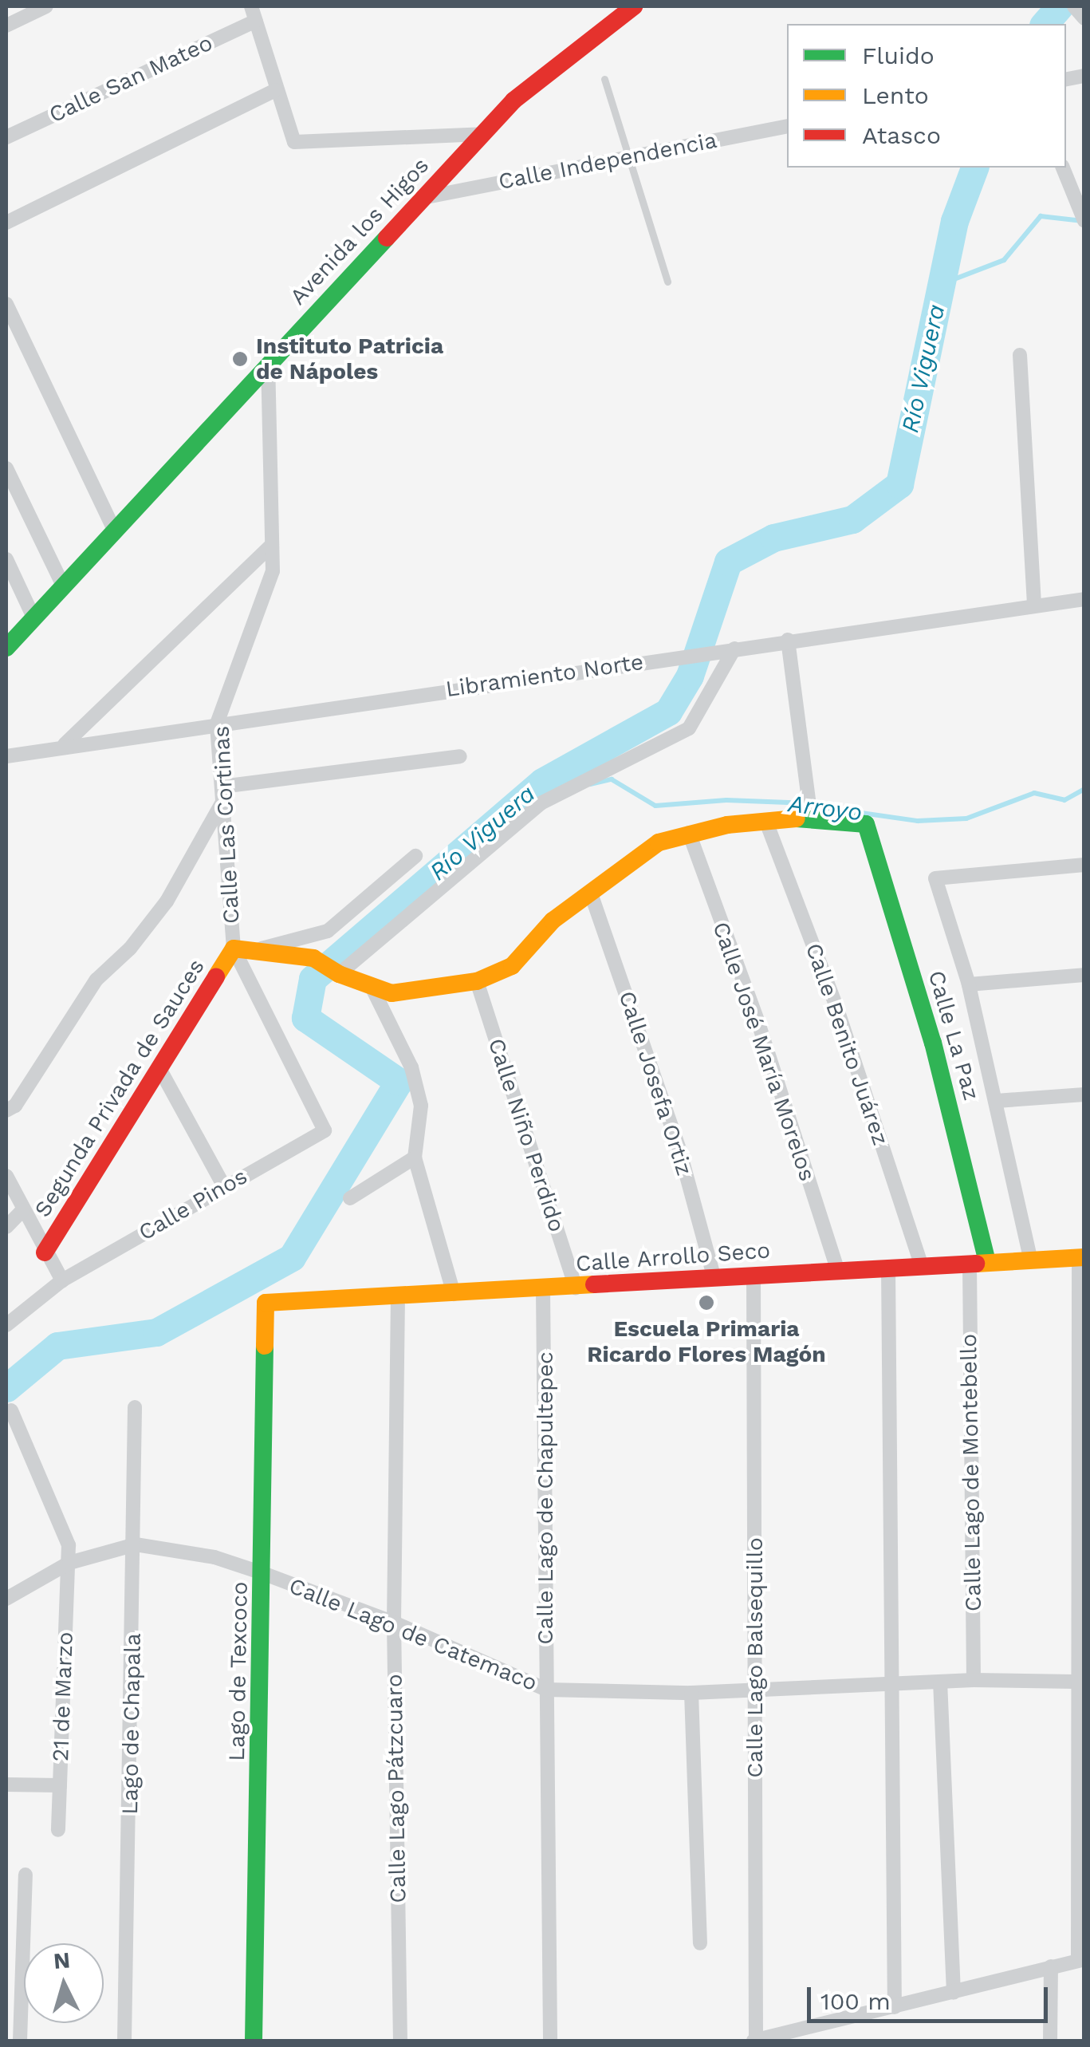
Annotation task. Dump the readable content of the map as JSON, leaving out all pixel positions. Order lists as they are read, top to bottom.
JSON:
{
  "streets": {
    "street": [
      "Calle San Mateo",
      "Calle Independencia",
      "Avenida los Higos",
      "Libramiento Norte",
      "Calle Las Cortinas",
      "Calle La Paz",
      "Calle Benito Juárez",
      "Calle José María Morelos",
      "Calle Josefa Ortiz",
      "Segunda Privada de Sauces",
      "Calle Niño Perdido",
      "Calle Pinos",
      "Calle Arrollo Seco",
      "Calle Lago de Montebello",
      "Calle Lago de Chapultepec",
      "Calle Lago de Catemaco",
      "Calle Lago Balsequillo",
      "Lago de Texcoco",
      "21 de Marzo",
      "Lago de Chapala",
      "Calle Lago Pátzcuaro"
    ]
  },
  "crossings": [
    ["Calle Independencia", "Avenida los Higos"],
    ["Avenida los Higos", "Calle Las Cortinas"],
    ["Libramiento Norte", "Calle Las Cortinas"],
    ["Calle Las Cortinas", "Segunda Privada de Sauces"],
    ["Calle Las Cortinas", "Calle Pinos"],
    ["Calle La Paz", "Calle Arrollo Seco"],
    ["Calle La Paz", "Calle Lago de Montebello"],
    ["Calle Benito Juárez", "Calle Arrollo Seco"],
    ["Calle José María Morelos", "Calle Arrollo Seco"],
    ["Calle Josefa Ortiz", "Calle Arrollo Seco"],
    ["Calle Niño Perdido", "Calle Arrollo Seco"],
    ["Calle Arrollo Seco", "Calle Lago de Montebello"],
    ["Calle Arrollo Seco", "Calle Lago de Chapultepec"],
    ["Calle Arrollo Seco", "Calle Lago Balsequillo"],
    ["Calle Arrollo Seco", "Lago de Texcoco"],
    ["Calle Arrollo Seco", "Calle Lago Pátzcuaro"],
    ["Calle Lago de Montebello", "Calle Lago de Catemaco"],
    ["Calle Lago de Chapultepec", "Calle Lago de Catemaco"],
    ["Calle Lago de Catemaco", "Calle Lago Balsequillo"],
    ["Calle Lago de Catemaco", "Lago de Texcoco"],
    ["Calle Lago de Catemaco", "21 de Marzo"],
    ["Calle Lago de Catemaco", "Lago de Chapala"],
    ["Calle Lago de Catemaco", "Calle Lago Pátzcuaro"]
  ],
  "water": ["Río Viguera", "Arroyo"],
  "places": ["Instituto Patricia de Nápoles", "Escuela Primaria Ricardo Flores Magón"],
  "legend": ["Fluido", "Lento", "Atasco"],
  "scale_bar": "100 m",
  "north": "top"
}
